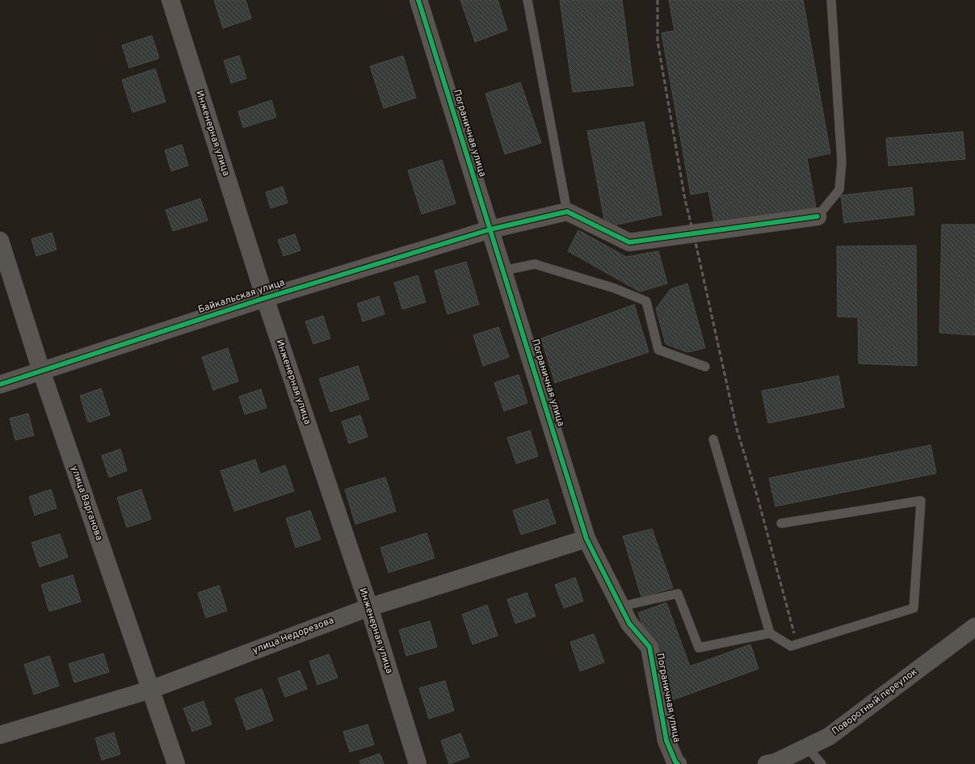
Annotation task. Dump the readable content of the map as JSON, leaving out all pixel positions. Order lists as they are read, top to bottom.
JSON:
{
  "streets": {
    "street": [
      "Инженерная улица",
      "Пограничная улица",
      "Байкальская улица",
      "улица Варганова",
      "улица Недорезова",
      "Поворотный переулок"
    ]
  },
  "crossings": [
    ["Инженерная улица", "Байкальская улица"],
    ["Инженерная улица", "улица Недорезова"],
    ["Пограничная улица", "Байкальская улица"],
    ["Пограничная улица", "улица Недорезова"],
    ["Байкальская улица", "улица Варганова"],
    ["улица Варганова", "улица Недорезова"]
  ]
}
